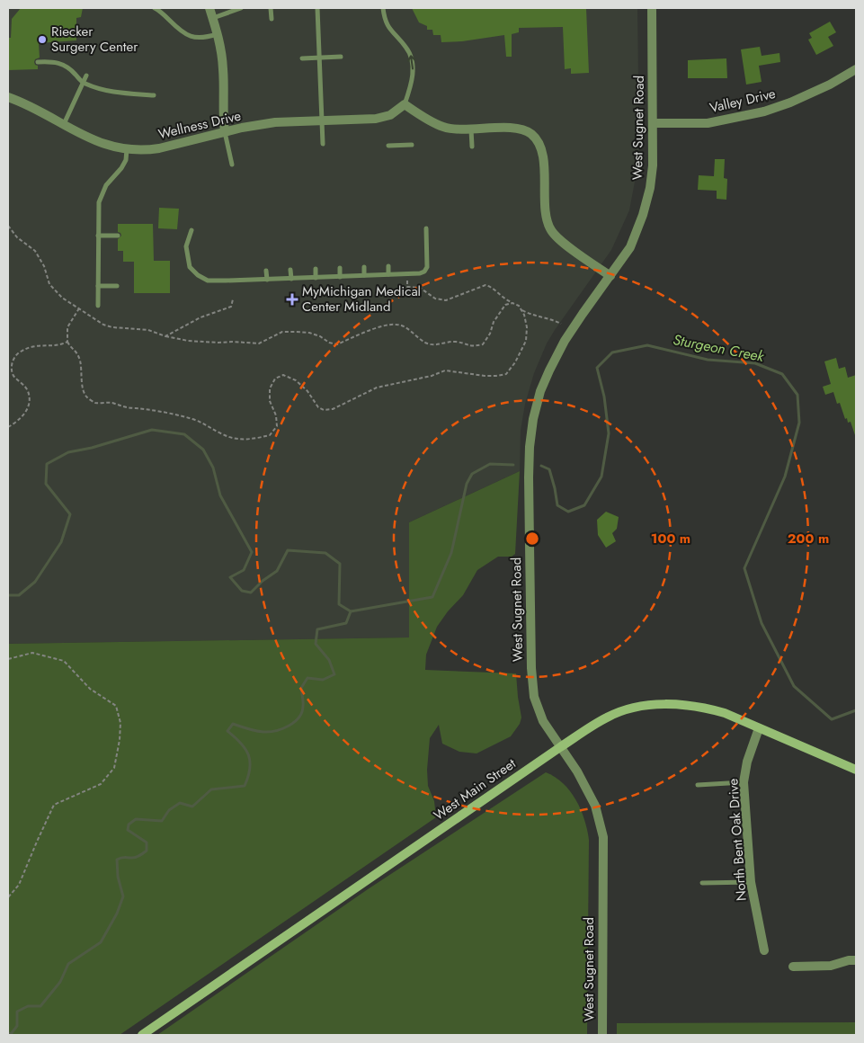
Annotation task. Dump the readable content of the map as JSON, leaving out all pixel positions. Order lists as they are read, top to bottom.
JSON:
{
  "streets": {
    "street": [
      "Valley Drive",
      "Wellness Drive",
      "West Sugnet Road",
      "West Main Street",
      "North Bent Oak Drive"
    ]
  },
  "crossings": [
    ["Valley Drive", "West Sugnet Road"],
    ["West Sugnet Road", "West Main Street"],
    ["West Main Street", "North Bent Oak Drive"]
  ],
  "water": ["Sturgeon Creek"],
  "places": {
    "other": ["Riecker Surgery Center"],
    "health": ["MyMichigan Medical Center Midland"]
  },
  "rings": ["100 m", "200 m"]
}
